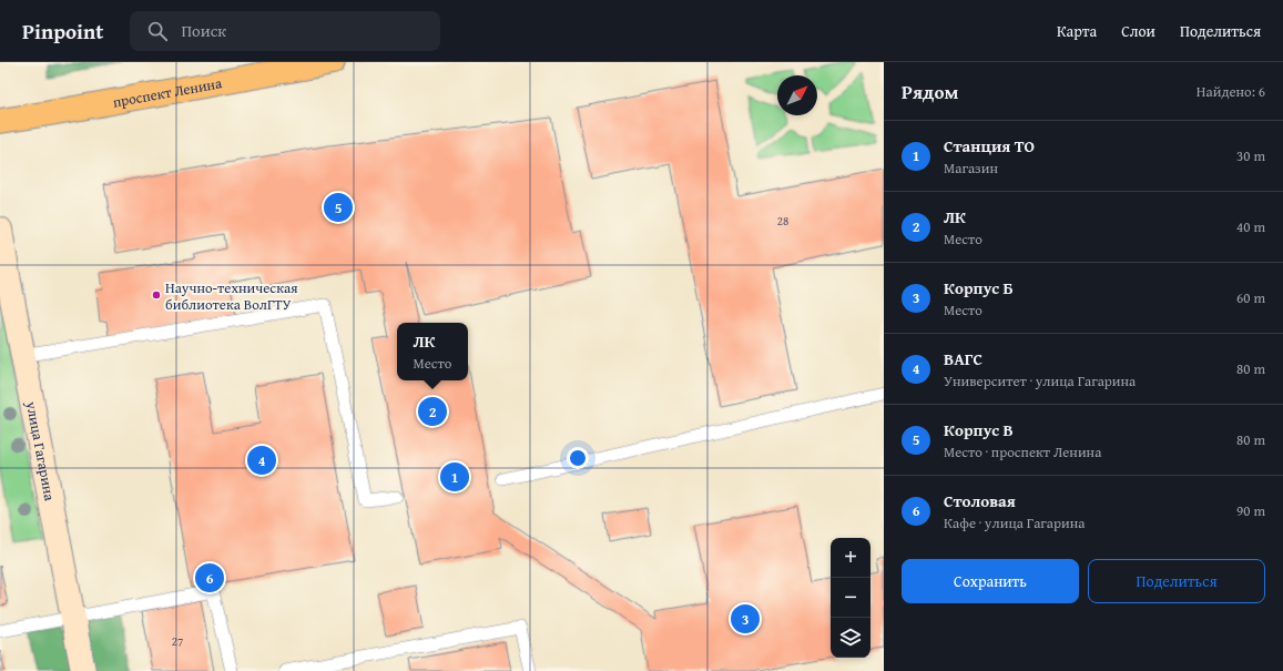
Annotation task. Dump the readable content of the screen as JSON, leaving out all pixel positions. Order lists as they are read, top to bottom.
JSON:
{
  "streets": {
    "main road": ["проспект Ленина"],
    "street": ["улица Гагарина"]
  },
  "places": ["Научно-техническая библиотека ВолГТУ"],
  "house_numbers": ["28", "27"],
  "north": "top right",
  "page": {
    "header": "Pinpoint",
    "search": "Поиск",
    "nav": ["Карта", "Слои", "Поделиться"],
    "heading": ["Рядом", "Найдено: 6"],
    "list": [
      {
        "mark": "1",
        "name": "Станция ТО",
        "note": "Магазин",
        "value": "30 m"
      },
      {
        "mark": "2",
        "name": "ЛК",
        "note": "Место",
        "value": "40 m"
      },
      {
        "mark": "3",
        "name": "Корпус Б",
        "note": "Место",
        "value": "60 m"
      },
      {
        "mark": "4",
        "name": "ВАГС",
        "note": "Университет · улица Гагарина",
        "value": "80 m"
      },
      {
        "mark": "5",
        "name": "Корпус В",
        "note": "Место · проспект Ленина",
        "value": "80 m"
      },
      {
        "mark": "6",
        "name": "Столовая",
        "note": "Кафе · улица Гагарина",
        "value": "90 m"
      }
    ],
    "pins": [
      "5",
      "2",
      "4",
      "1",
      "6",
      "3"
    ],
    "popup": ["ЛК", "Место"],
    "map_buttons": ["+", "−"],
    "buttons": ["Сохранить", "Поделиться"]
  }
}
